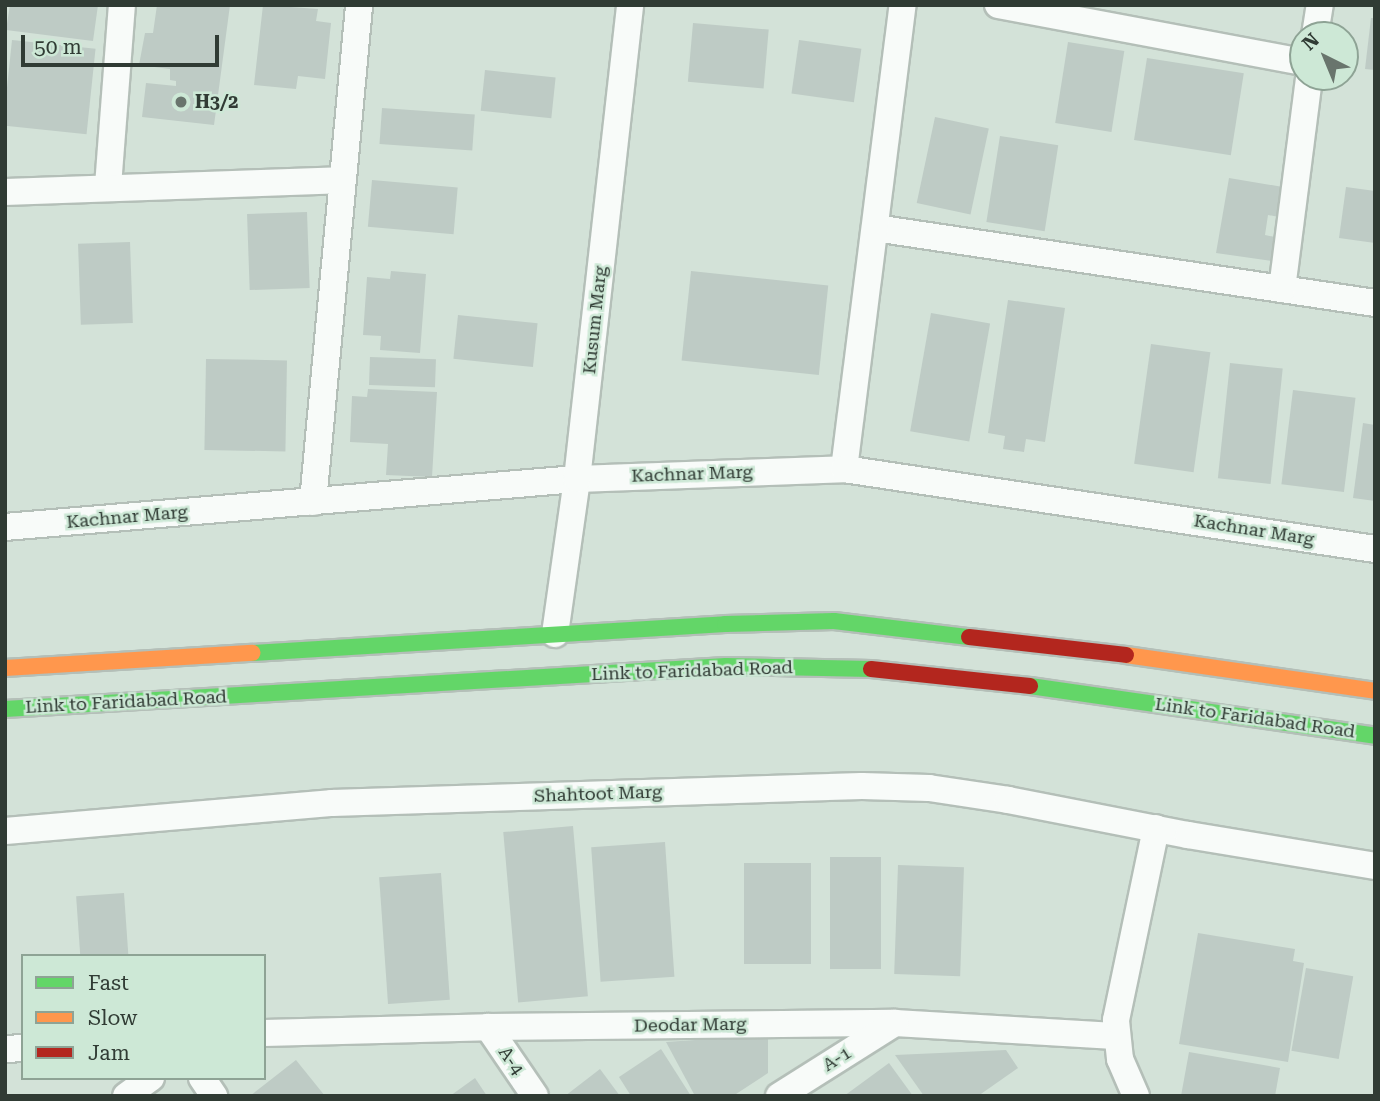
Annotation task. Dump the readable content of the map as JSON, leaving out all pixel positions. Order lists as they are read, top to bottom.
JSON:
{
  "streets": {
    "main road": ["Link to Faridabad Road"],
    "street": [
      "Kusum Marg",
      "Kachnar Marg",
      "Shahtoot Marg",
      "Deodar Marg",
      "A-1",
      "A-4"
    ]
  },
  "crossings": [
    ["Kusum Marg", "Kachnar Marg"],
    ["Deodar Marg", "A-1"],
    ["Deodar Marg", "A-4"]
  ],
  "places": ["H3/2"],
  "legend": ["Fast", "Slow", "Jam"],
  "scale_bar": "50 m",
  "north": "top left"
}
